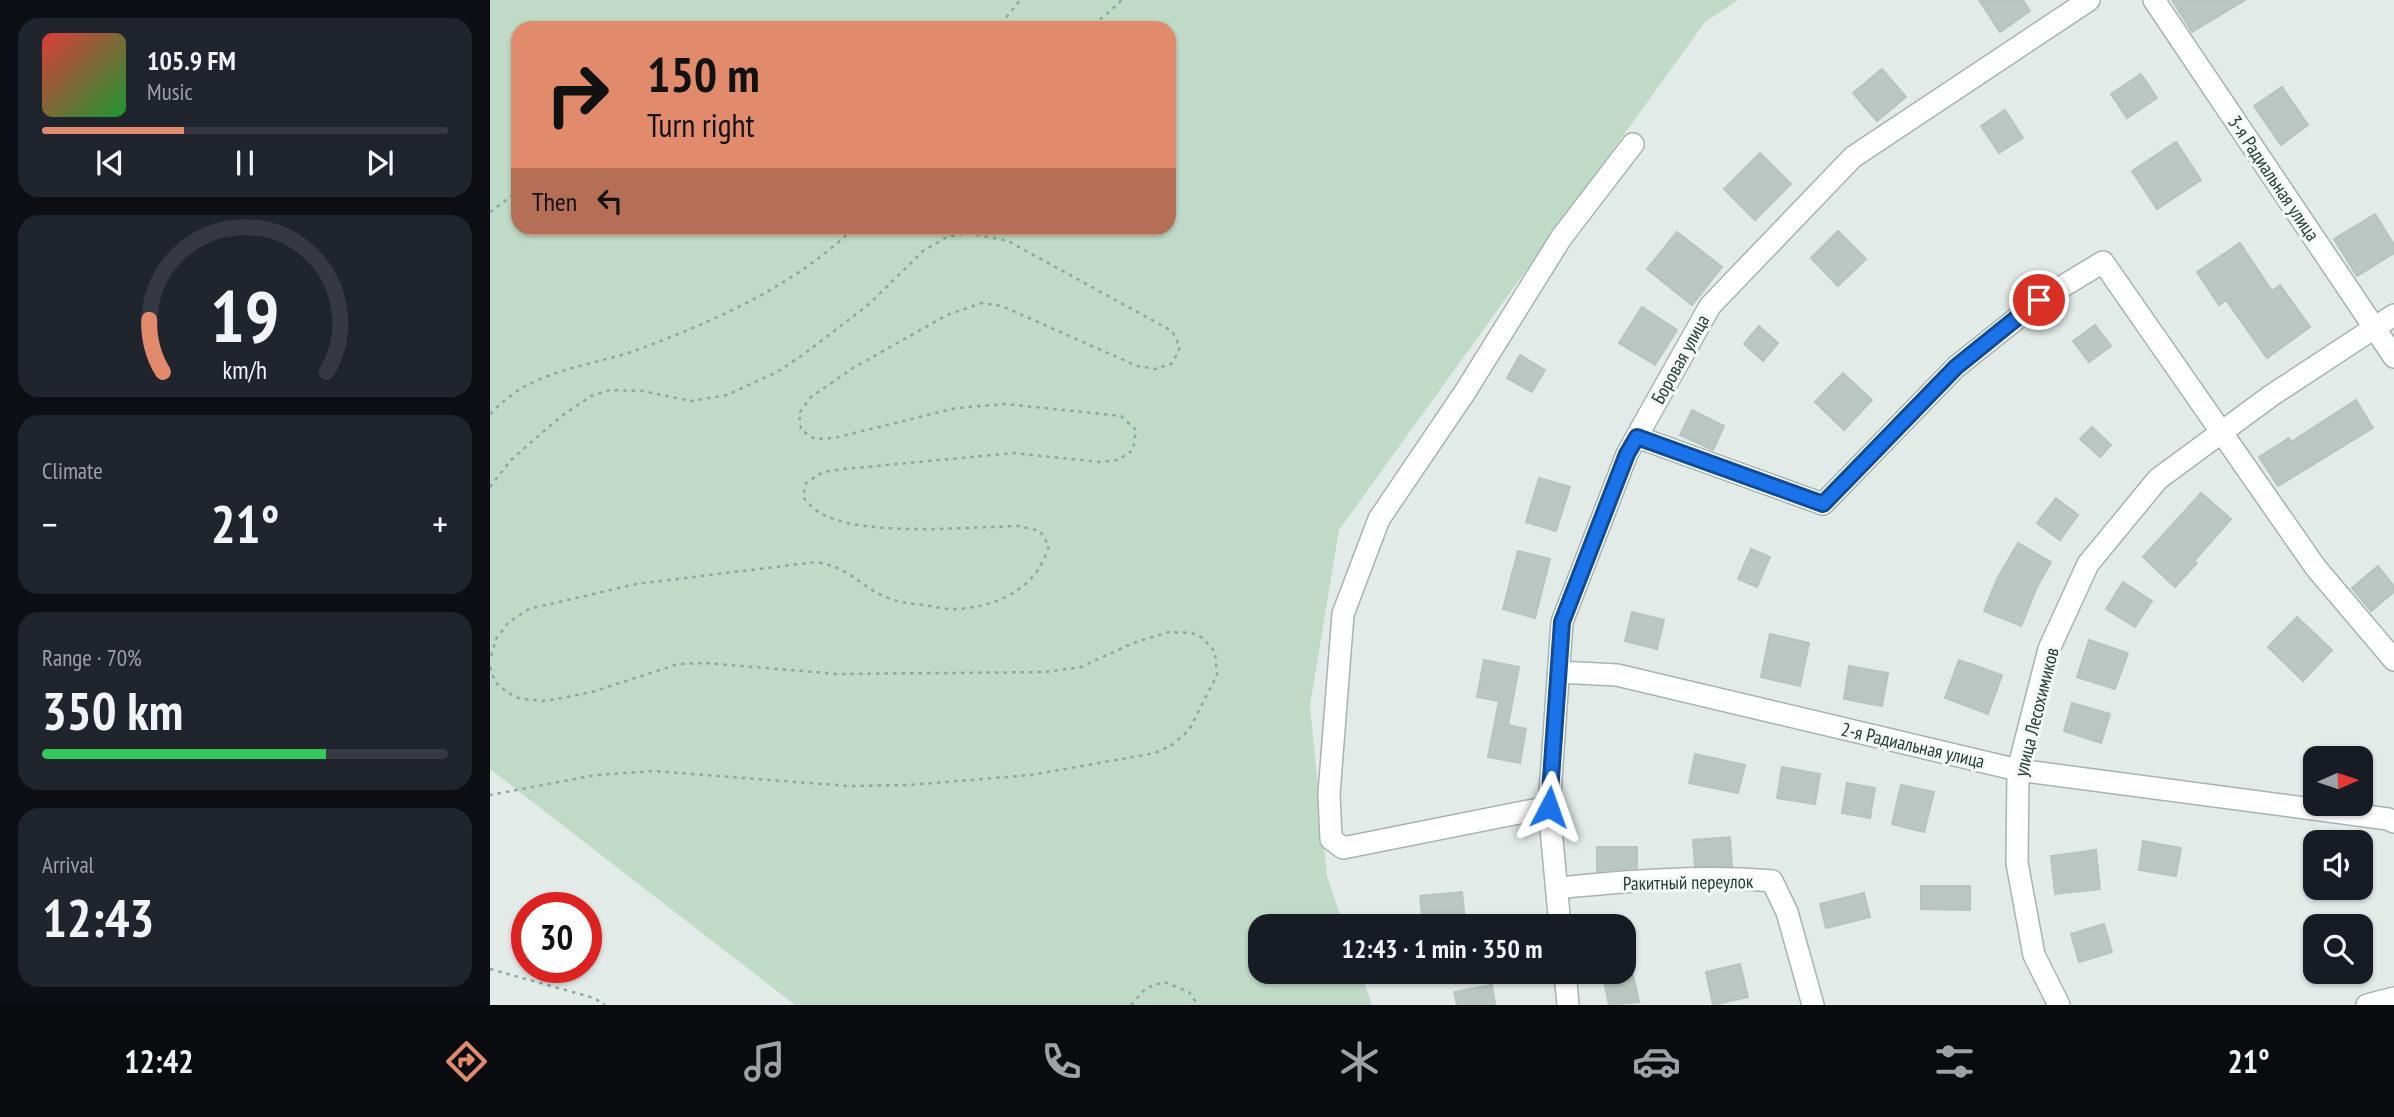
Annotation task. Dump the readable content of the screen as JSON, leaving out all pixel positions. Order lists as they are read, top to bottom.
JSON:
{
  "streets": {
    "street": [
      "3-я Радиальная улица",
      "Боровая улица",
      "улица Лесохимиков",
      "2-я Радиальная улица",
      "Ракитный переулок"
    ]
  },
  "crossings": [
    ["3-я Радиальная улица", "улица Лесохимиков"],
    ["Боровая улица", "2-я Радиальная улица"],
    ["Боровая улица", "Ракитный переулок"],
    ["улица Лесохимиков", "2-я Радиальная улица"]
  ],
  "north": "right",
  "page": {
    "turn": ["150 m", "Turn right"],
    "song": ["105.9 FM", "Music"],
    "then": "Then",
    "tile": [
      "Climate",
      ["Range · 70%", "350 km"],
      ["Arrival", "12:43"]
    ],
    "heat": ["−", "21°", "+"],
    "limit": "30",
    "trip": "12:43 · 1 min · 350 m",
    "tabs": ["12:42", "21°"],
    "gauge": ["19", "km/h"]
  }
}
